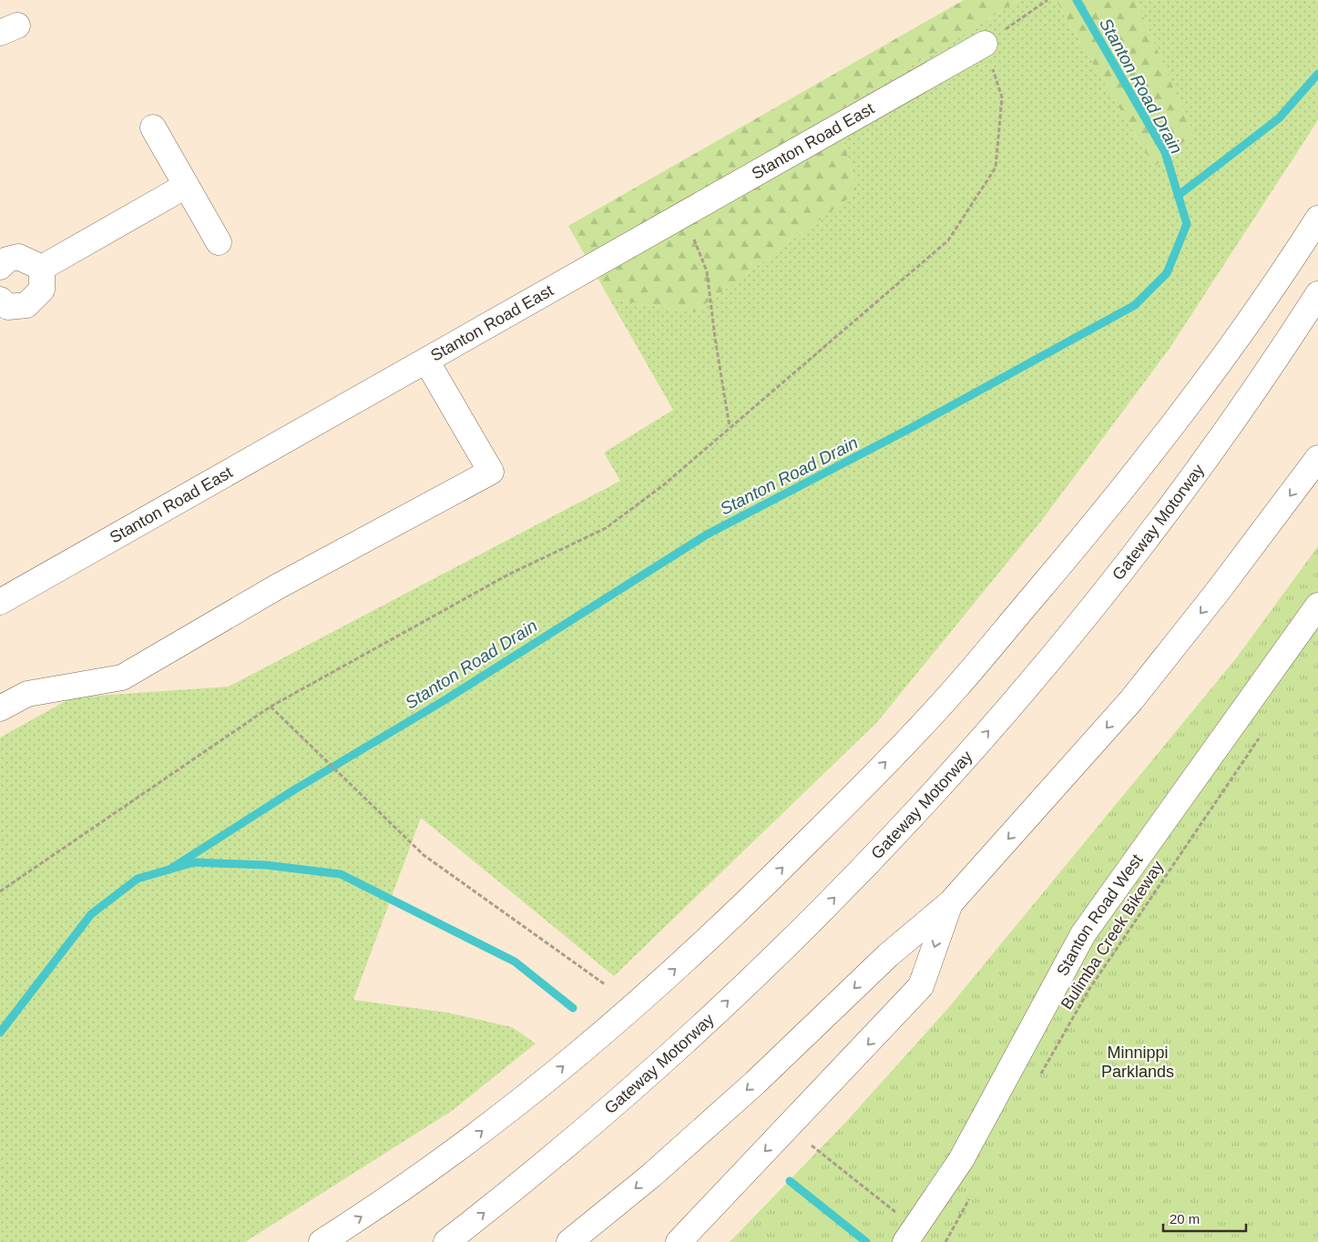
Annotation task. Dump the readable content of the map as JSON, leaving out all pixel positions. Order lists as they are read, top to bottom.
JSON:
{
  "streets": {
    "main road": ["Stanton Road East", "Gateway Motorway", "Stanton Road West"],
    "path": ["Bulimba Creek Bikeway"]
  },
  "water": ["Stanton Road Drain"],
  "parks": ["Minnippi Parklands"],
  "scale_bar": "20 m"
}
